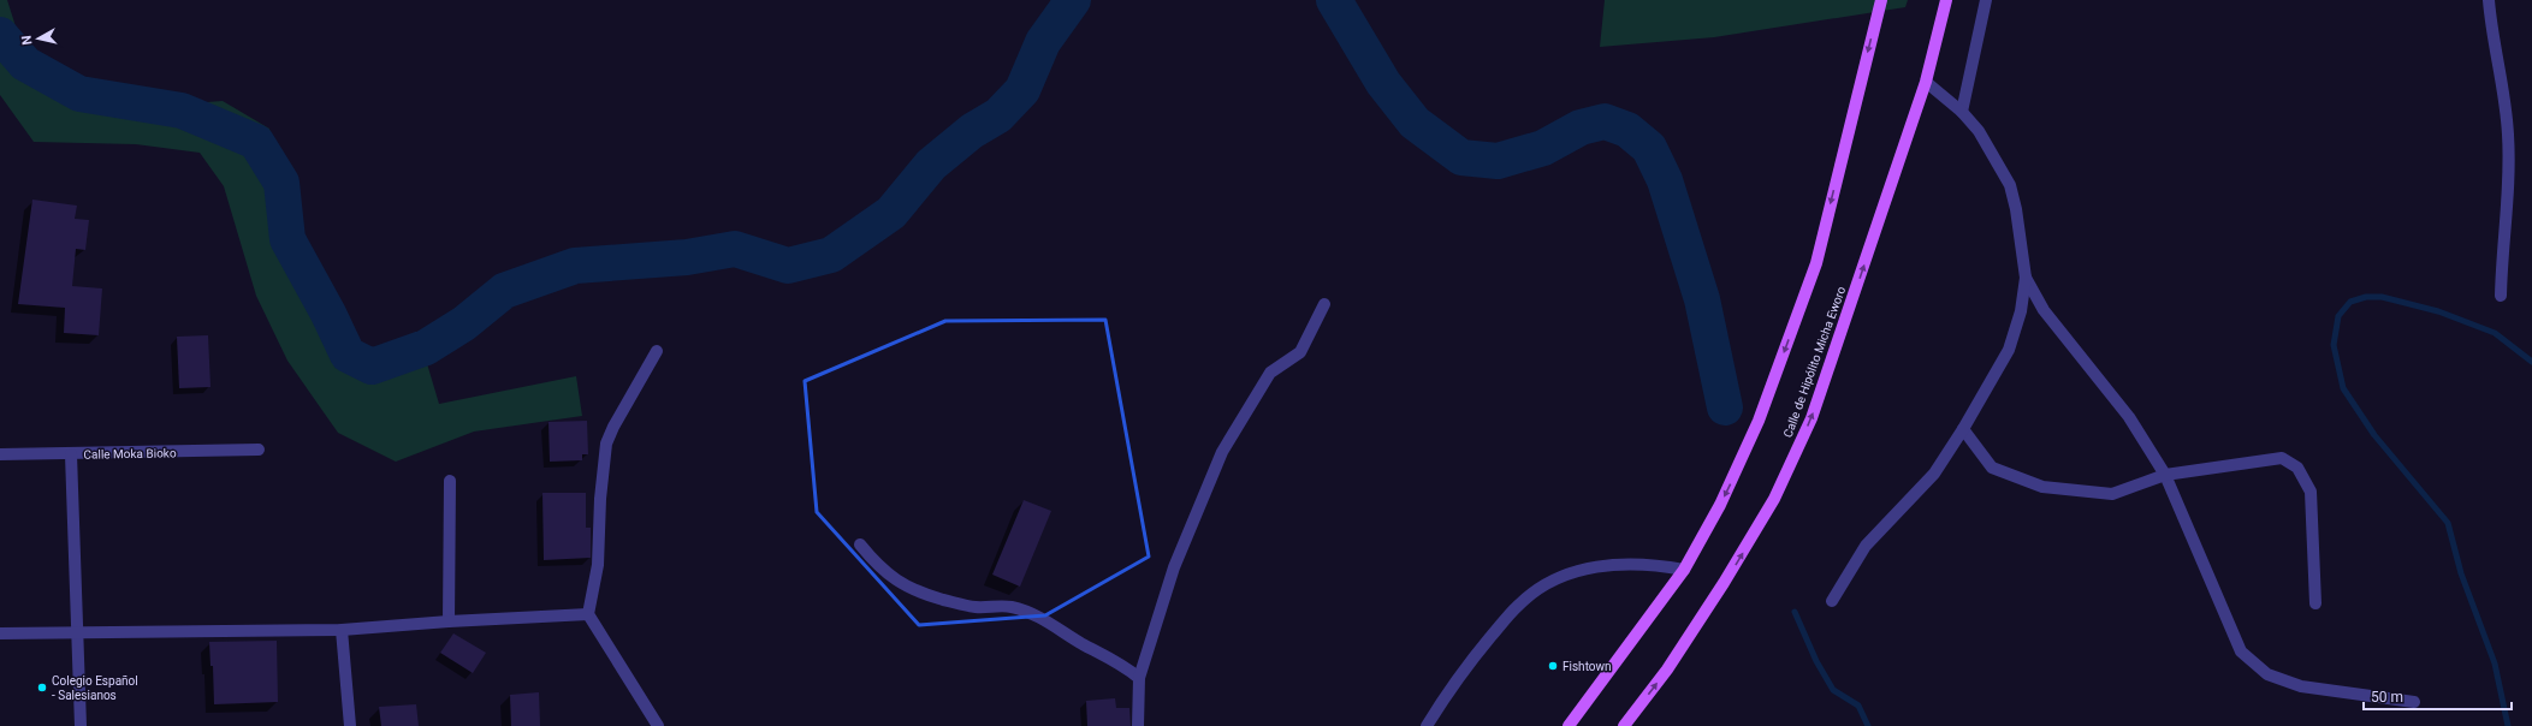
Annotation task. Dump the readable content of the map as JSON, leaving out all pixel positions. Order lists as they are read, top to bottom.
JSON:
{
  "streets": {
    "main road": ["Calle de Hipólito Micha Eworo"],
    "street": ["Calle Moka Bioko"]
  },
  "places": ["Fishtown", "Colegio Español - Salesianos"],
  "scale_bar": "50 m",
  "north": "left"
}
